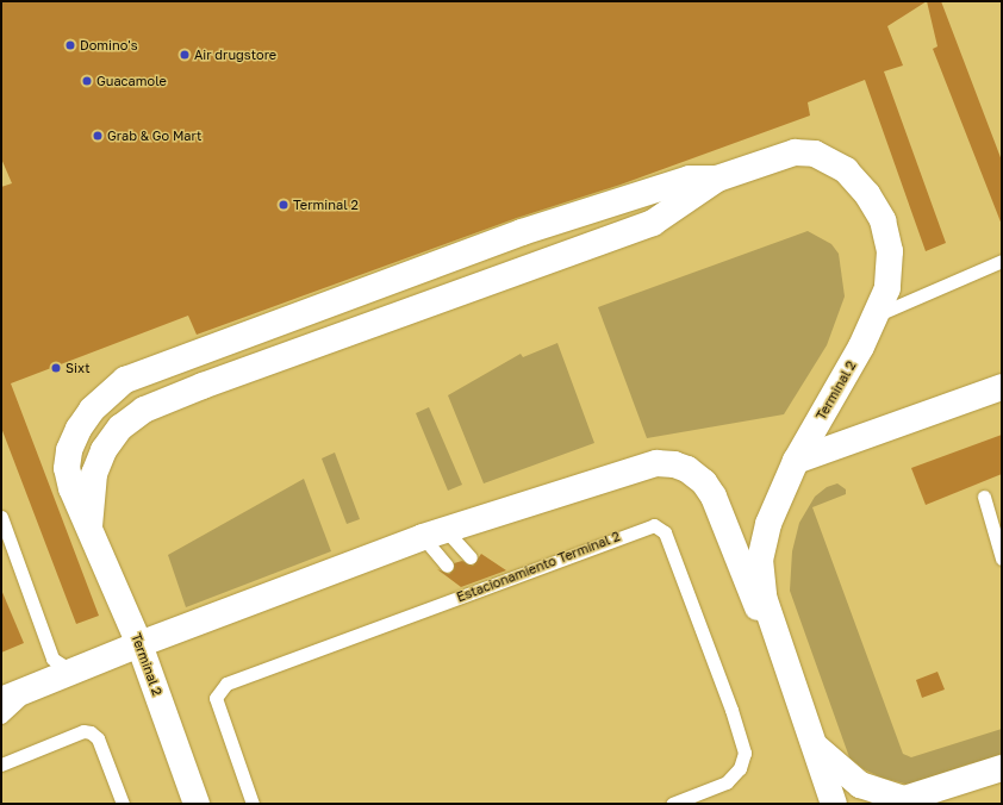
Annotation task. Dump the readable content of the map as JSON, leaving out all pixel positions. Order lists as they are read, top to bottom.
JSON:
{
  "streets": {
    "street": ["Terminal 2"],
    "lane": ["Estacionamiento Terminal 2"]
  },
  "places": [
    "Domino's",
    "Air drugstore",
    "Guacamole",
    "Grab & Go Mart",
    "Terminal 2",
    "Sixt"
  ]
}
